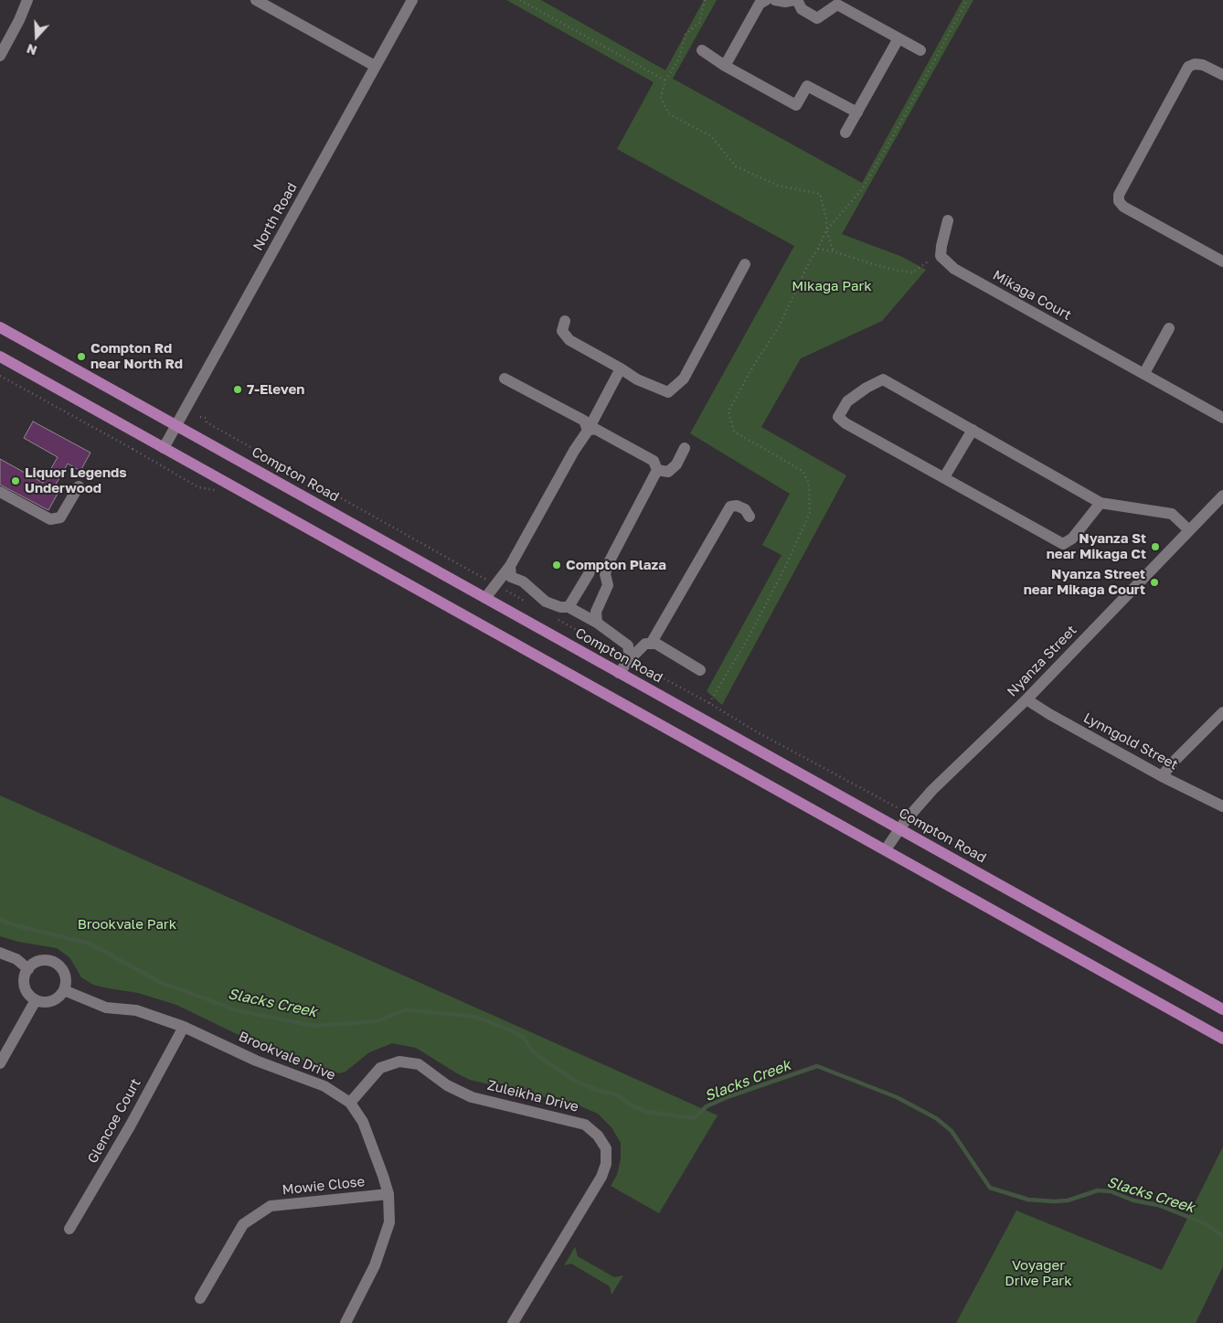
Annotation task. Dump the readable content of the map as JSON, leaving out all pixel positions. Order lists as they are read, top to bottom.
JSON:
{
  "streets": {
    "main road": ["Compton Road"],
    "street": [
      "North Road",
      "Mikaga Court",
      "Nyanza Street",
      "Lynngold Street",
      "Brookvale Drive",
      "Zuleikha Drive",
      "Glencoe Court",
      "Mowie Close"
    ]
  },
  "crossings": [
    ["North Road", "Compton Road"],
    ["Compton Road", "Nyanza Street"],
    ["Nyanza Street", "Lynngold Street"],
    ["Brookvale Drive", "Zuleikha Drive"],
    ["Brookvale Drive", "Glencoe Court"],
    ["Brookvale Drive", "Mowie Close"]
  ],
  "water": ["Slacks Creek"],
  "parks": ["Mikaga Park", "Brookvale Park", "Voyager Drive Park"],
  "places": [
    "Compton Rd near North Rd",
    "7-Eleven",
    "Liquor Legends Underwood",
    "Nyanza St near Mikaga Ct",
    "Compton Plaza",
    "Nyanza Street near Mikaga Court"
  ],
  "north": "bottom"
}
